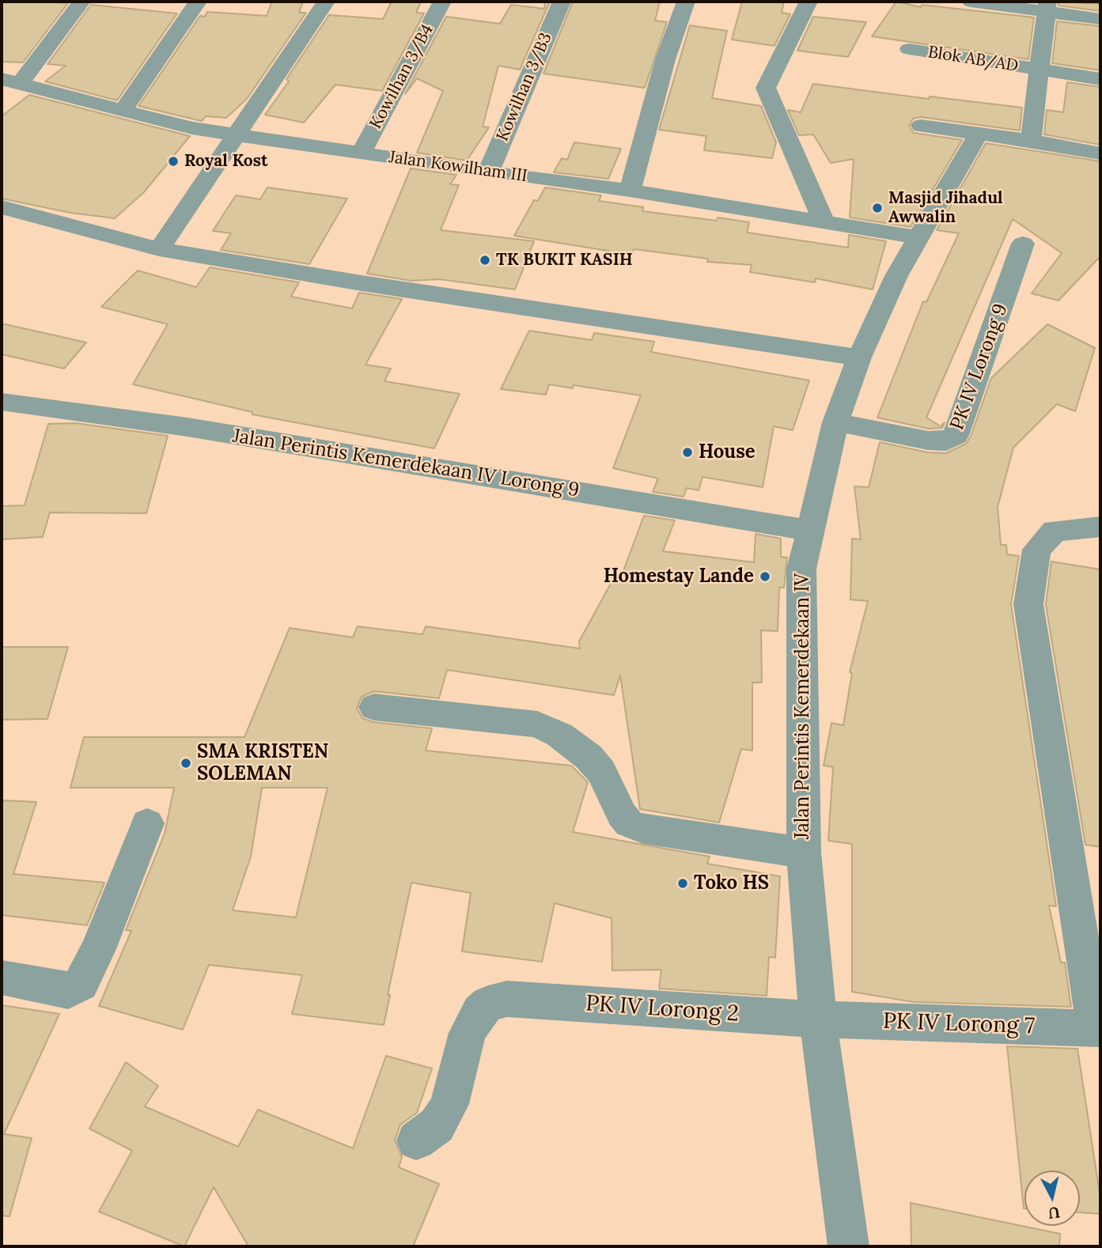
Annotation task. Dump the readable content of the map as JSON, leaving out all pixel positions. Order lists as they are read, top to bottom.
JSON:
{
  "streets": {
    "street": [
      "Blok AB/AD",
      "Kowilhan 3/B4",
      "Kowilhan 3/B3",
      "Jalan Kowilham III",
      "PK IV Lorong 9",
      "Jalan Perintis Kemerdekaan IV Lorong 9",
      "Jalan Perintis Kemerdekaan IV",
      "PK IV Lorong 2",
      "PK IV Lorong 7"
    ]
  },
  "crossings": [
    ["Kowilhan 3/B4", "Jalan Kowilham III"],
    ["Kowilhan 3/B3", "Jalan Kowilham III"],
    ["Jalan Kowilham III", "Jalan Perintis Kemerdekaan IV"],
    ["PK IV Lorong 9", "Jalan Perintis Kemerdekaan IV"],
    ["Jalan Perintis Kemerdekaan IV Lorong 9", "Jalan Perintis Kemerdekaan IV"],
    ["Jalan Perintis Kemerdekaan IV", "PK IV Lorong 2"],
    ["Jalan Perintis Kemerdekaan IV", "PK IV Lorong 7"],
    ["PK IV Lorong 2", "PK IV Lorong 7"]
  ],
  "places": [
    "Royal Kost",
    "Masjid Jihadul Awwalin",
    "TK BUKIT KASIH",
    "House",
    "Homestay Lande",
    "SMA KRISTEN SOLEMAN",
    "Toko HS"
  ],
  "north": "bottom"
}
